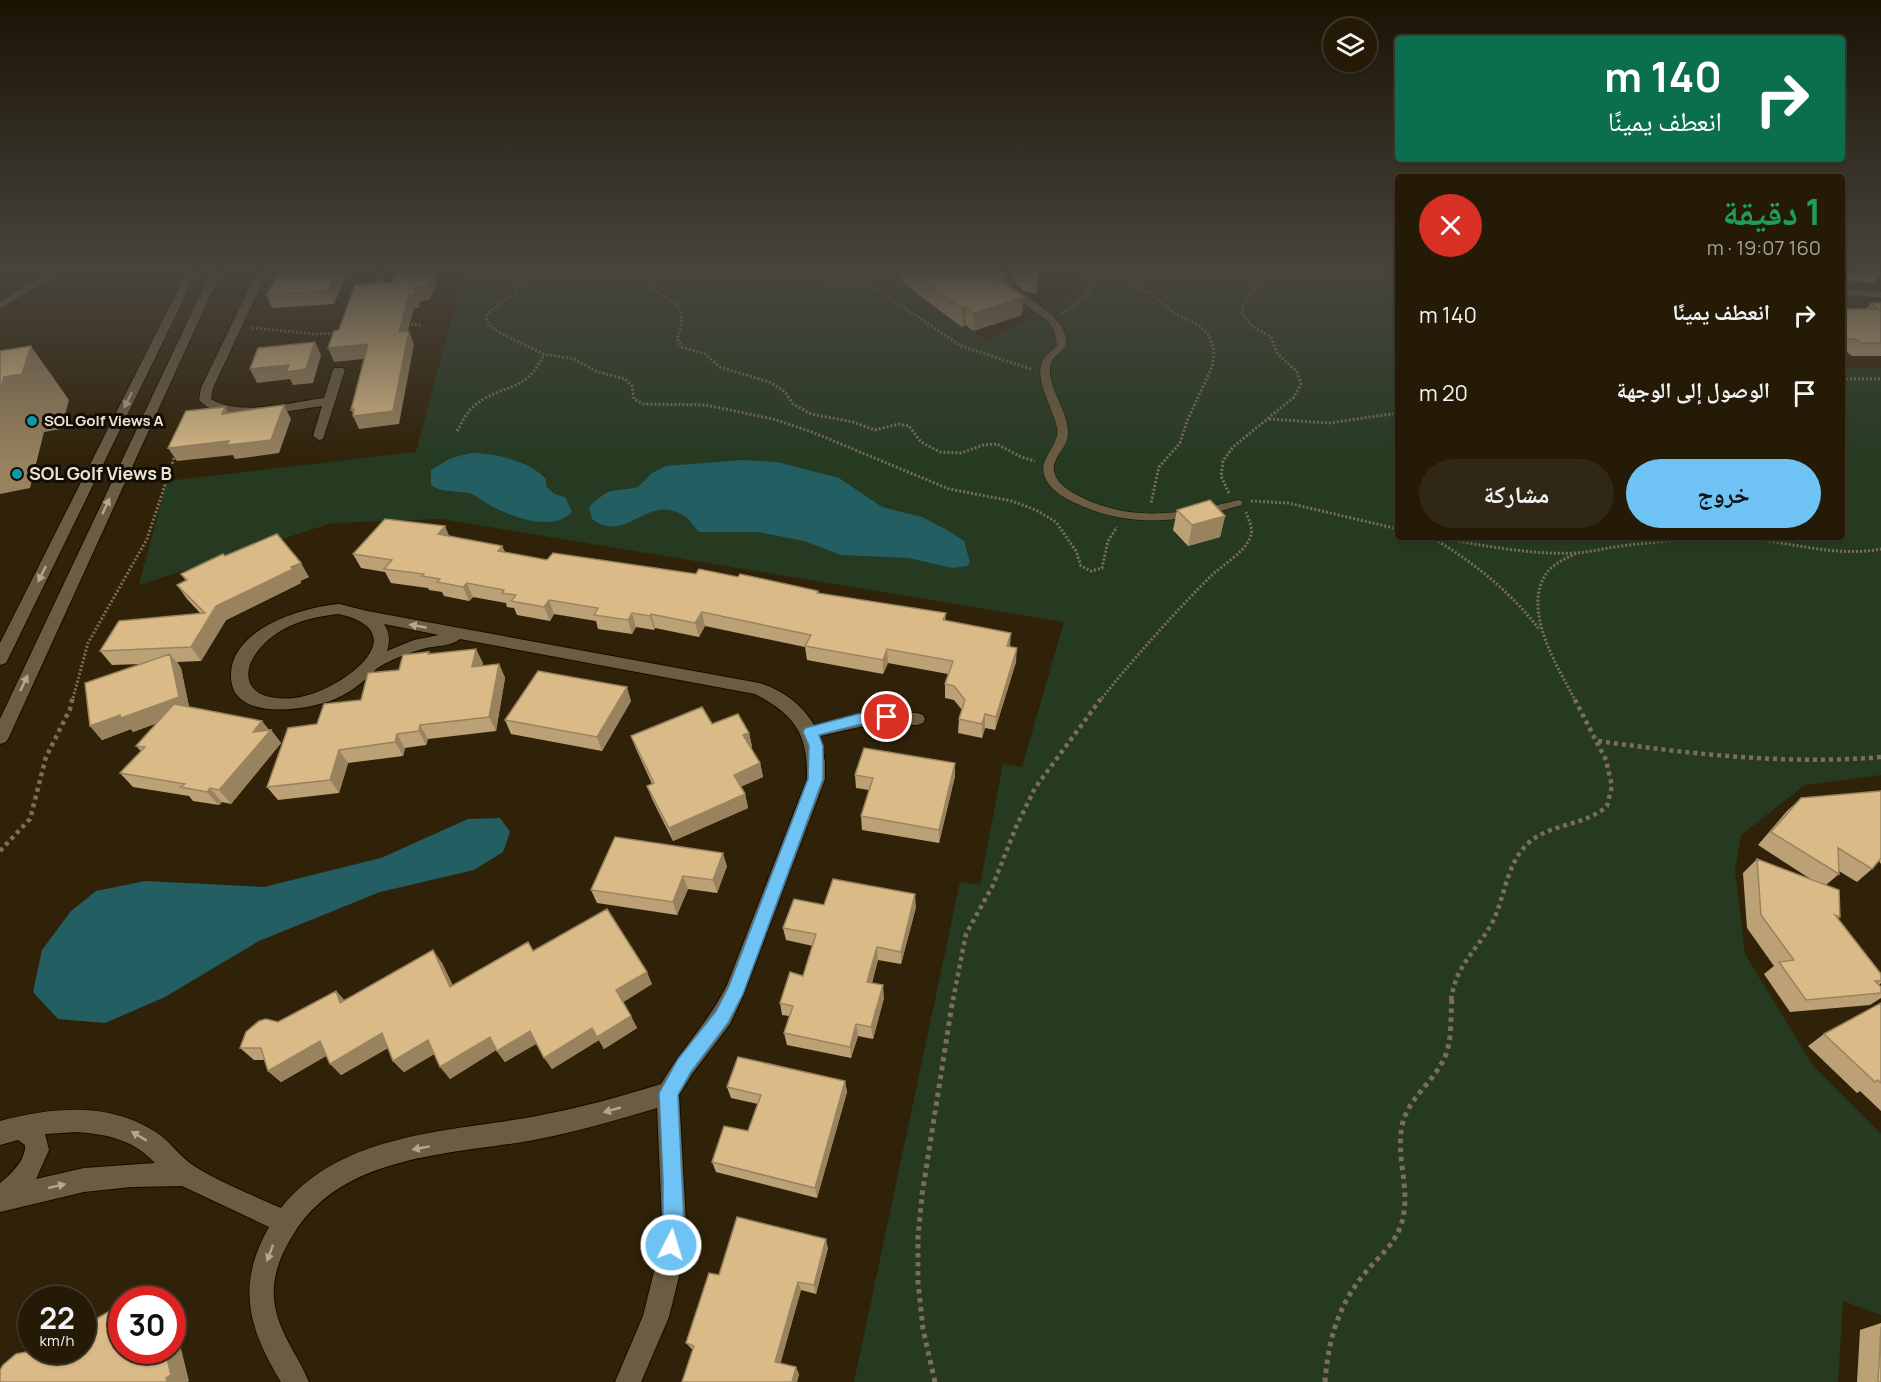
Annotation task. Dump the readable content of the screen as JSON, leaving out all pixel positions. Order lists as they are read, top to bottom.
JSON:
{
  "places": ["SOL Golf Views A", "SOL Golf Views B"],
  "page": {
    "turn": ["140 m", "انعطف يمينًا"],
    "heading": ["1 دقيقة", "160 m · 19:07"],
    "list": [
      {
        "name": "انعطف يمينًا",
        "value": "140 m"
      },
      {
        "name": "الوصول إلى الوجهة",
        "value": "20 m"
      }
    ],
    "buttons": ["خروج", "مشاركة"],
    "speed": "22 km/h",
    "limit": "30"
  }
}
